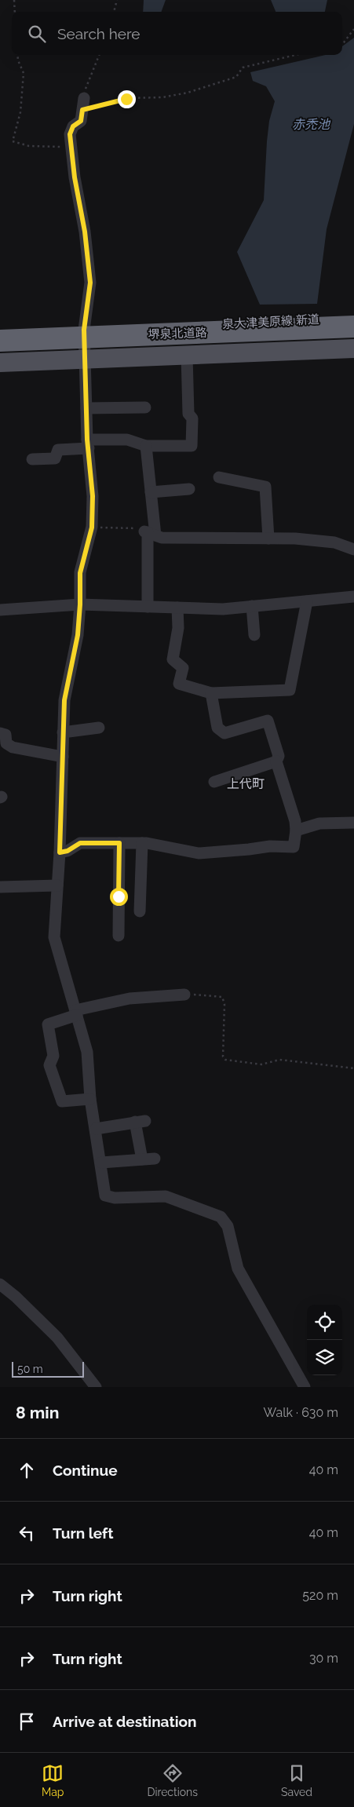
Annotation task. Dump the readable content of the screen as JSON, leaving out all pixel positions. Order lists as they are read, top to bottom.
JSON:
{
  "streets": {
    "highway": ["堺泉北道路"],
    "main road": ["泉大津美原線 新道"]
  },
  "districts": ["上代町"],
  "water": ["赤禿池"],
  "scale_bar": "50 m",
  "page": {
    "search": "Search here",
    "scale": "50 m",
    "heading": ["8 min", "Walk · 630 m"],
    "list": [
      ["Continue", "40 m"],
      ["Turn left", "40 m"],
      ["Turn right", "520 m"],
      ["Turn right", "30 m"],
      "Arrive at destination"
    ],
    "nav": ["Map", "Directions", "Saved"]
  }
}
